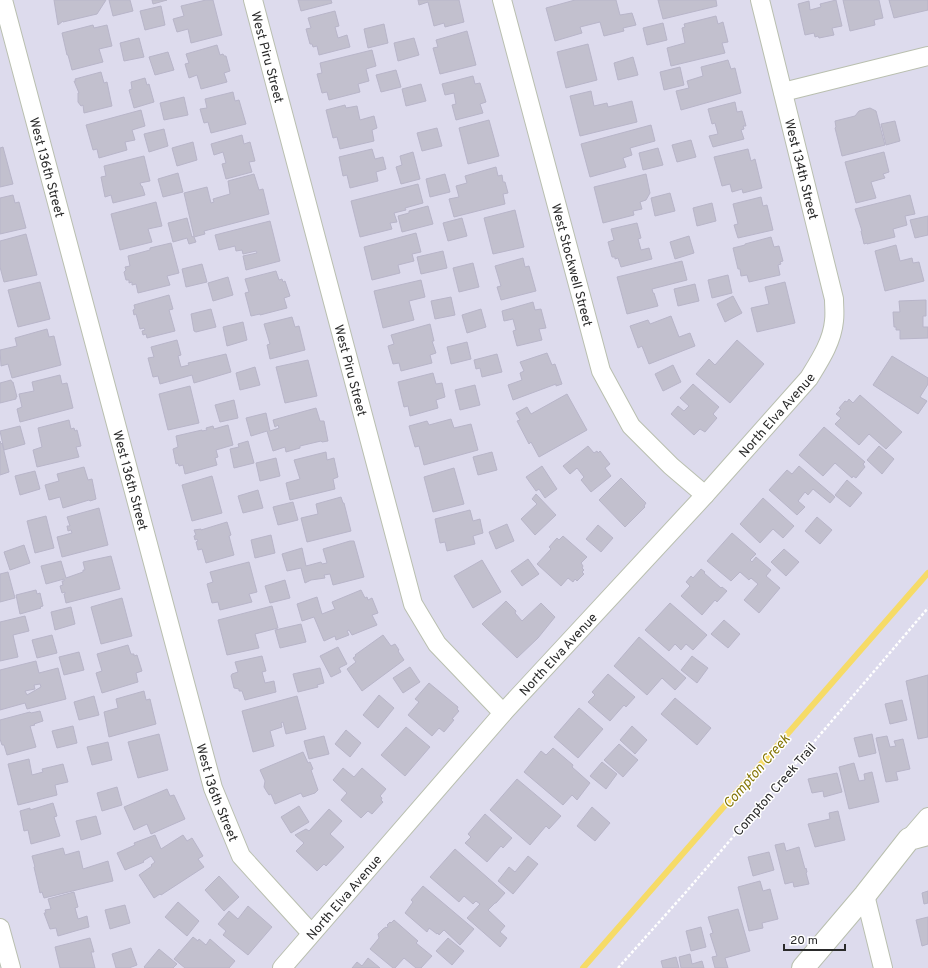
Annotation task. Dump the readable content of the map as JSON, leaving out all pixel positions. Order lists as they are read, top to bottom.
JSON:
{
  "streets": {
    "street": [
      "West Piru Street",
      "West 136th Street",
      "West 134th Street",
      "West Stockwell Street",
      "North Elva Avenue"
    ],
    "path": ["Compton Creek Trail"]
  },
  "crossings": [
    ["West Piru Street", "North Elva Avenue"],
    ["West 136th Street", "North Elva Avenue"],
    ["West 134th Street", "North Elva Avenue"],
    ["West Stockwell Street", "North Elva Avenue"]
  ],
  "water": ["Compton Creek"],
  "scale_bar": "20 m"
}
